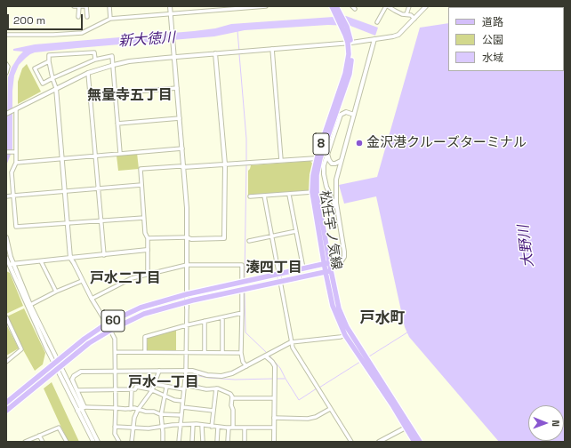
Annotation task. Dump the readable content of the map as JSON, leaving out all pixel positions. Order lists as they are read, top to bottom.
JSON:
{
  "streets": {
    "main road": ["8", "松任宇ノ気線", "60"]
  },
  "crossings": [
    ["松任宇ノ気線", "60"]
  ],
  "districts": [
    "無量寺五丁目",
    "湊四丁目",
    "戸水二丁目",
    "戸水町",
    "戸水一丁目"
  ],
  "water": ["新大徳川", "大野川"],
  "places": ["金沢港クルーズターミナル"],
  "legend": ["道路", "公園", "水域"],
  "scale_bar": "200 m",
  "north": "right"
}
